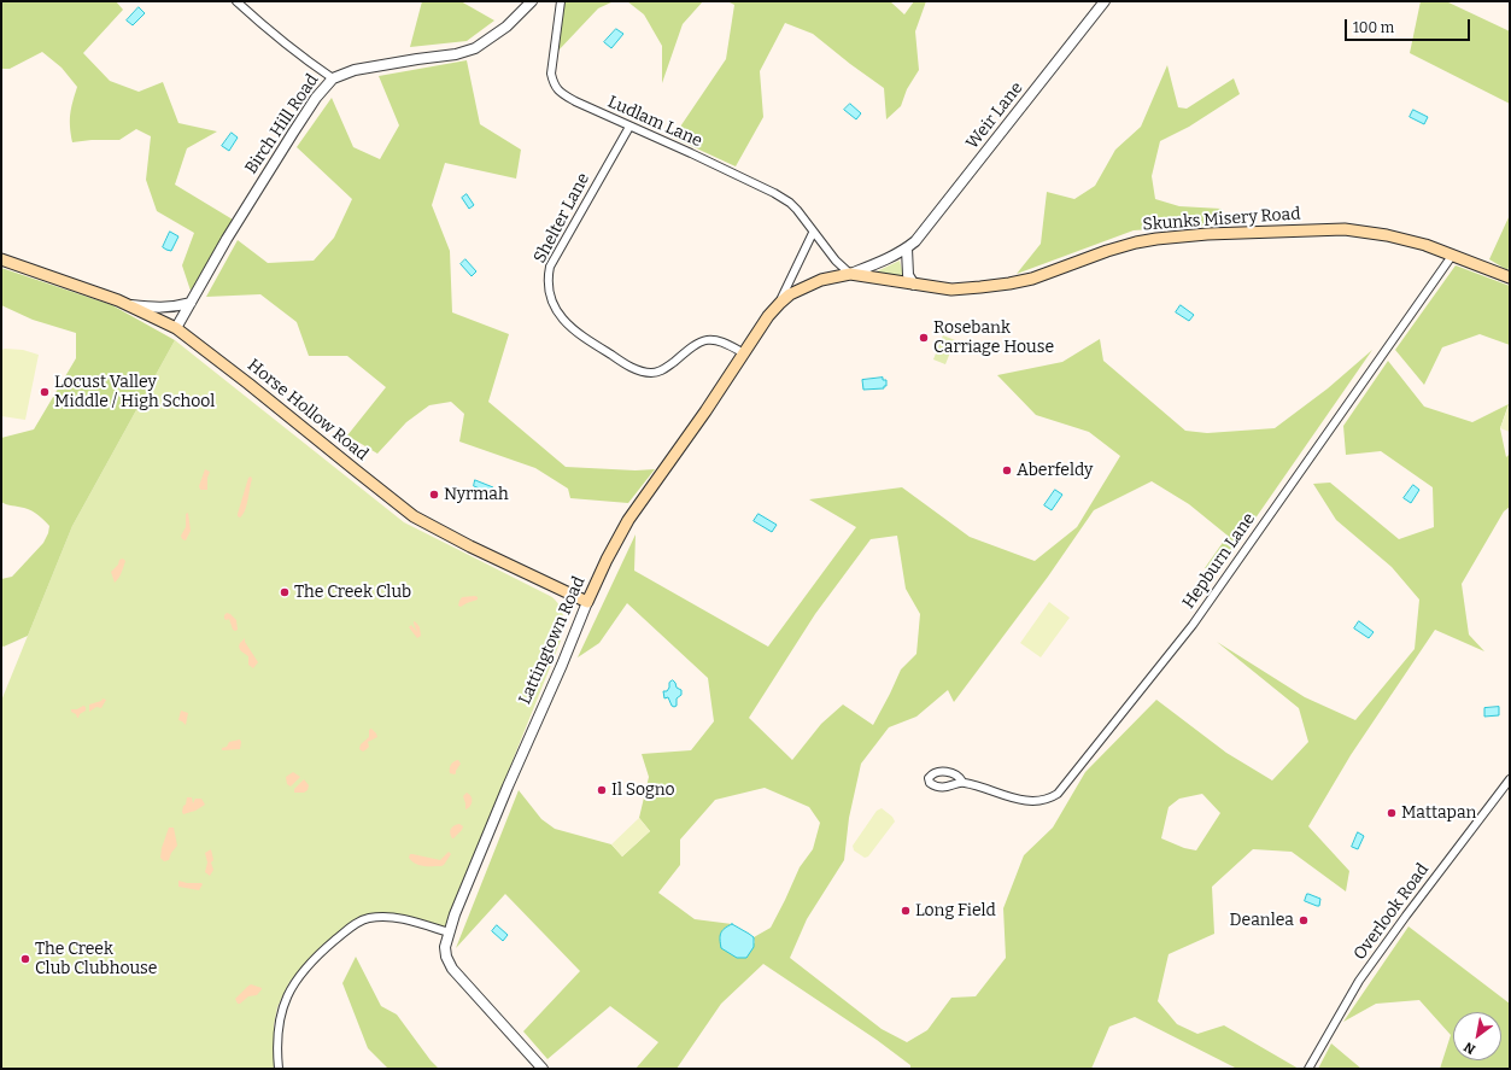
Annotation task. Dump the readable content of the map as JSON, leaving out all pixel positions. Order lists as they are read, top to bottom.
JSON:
{
  "streets": {
    "main road": ["Skunks Misery Road", "Horse Hollow Road", "Lattingtown Road"],
    "street": [
      "Weir Lane",
      "Ludlam Lane",
      "Birch Hill Road",
      "Shelter Lane",
      "Hepburn Lane",
      "Overlook Road"
    ]
  },
  "crossings": [
    ["Weir Lane", "Ludlam Lane"],
    ["Weir Lane", "Skunks Misery Road"],
    ["Weir Lane", "Lattingtown Road"],
    ["Ludlam Lane", "Shelter Lane"],
    ["Ludlam Lane", "Skunks Misery Road"],
    ["Ludlam Lane", "Lattingtown Road"],
    ["Birch Hill Road", "Horse Hollow Road"],
    ["Shelter Lane", "Lattingtown Road"],
    ["Skunks Misery Road", "Hepburn Lane"],
    ["Skunks Misery Road", "Lattingtown Road"],
    ["Horse Hollow Road", "Lattingtown Road"]
  ],
  "places": [
    "Rosebank Carriage House",
    "Locust Valley Middle / High School",
    "Aberfeldy",
    "Nyrmah",
    "The Creek Club",
    "Il Sogno",
    "Mattapan",
    "Long Field",
    "Deanlea",
    "The Creek Club Clubhouse"
  ],
  "scale_bar": "100 m",
  "north": "bottom left"
}
